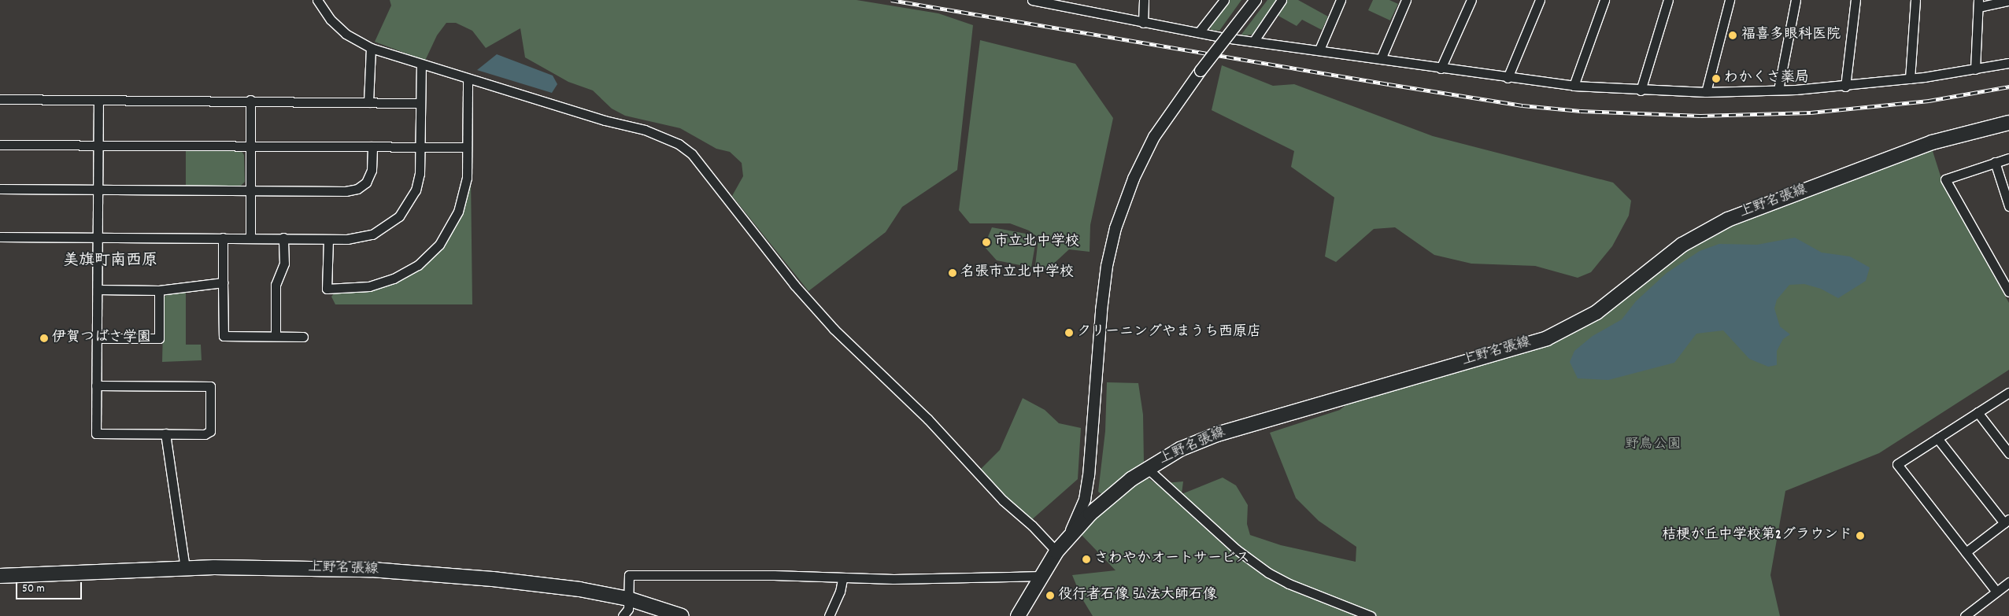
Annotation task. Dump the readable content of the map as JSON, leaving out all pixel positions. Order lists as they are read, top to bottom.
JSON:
{
  "streets": {
    "main road": ["上野名張線"]
  },
  "districts": ["美旗町南西原"],
  "parks": ["野鳥公園"],
  "places": [
    "福喜多眼科医院",
    "わかくさ薬局",
    "市立北中学校",
    "名張市立北中学校",
    "クリーニングやまうち西原店",
    "伊賀つばさ学園",
    "桔梗が丘中学校第2グラウンド",
    "さわやかオートサービス",
    "役行者石像 弘法大師石像"
  ],
  "scale_bar": "50 m"
}
